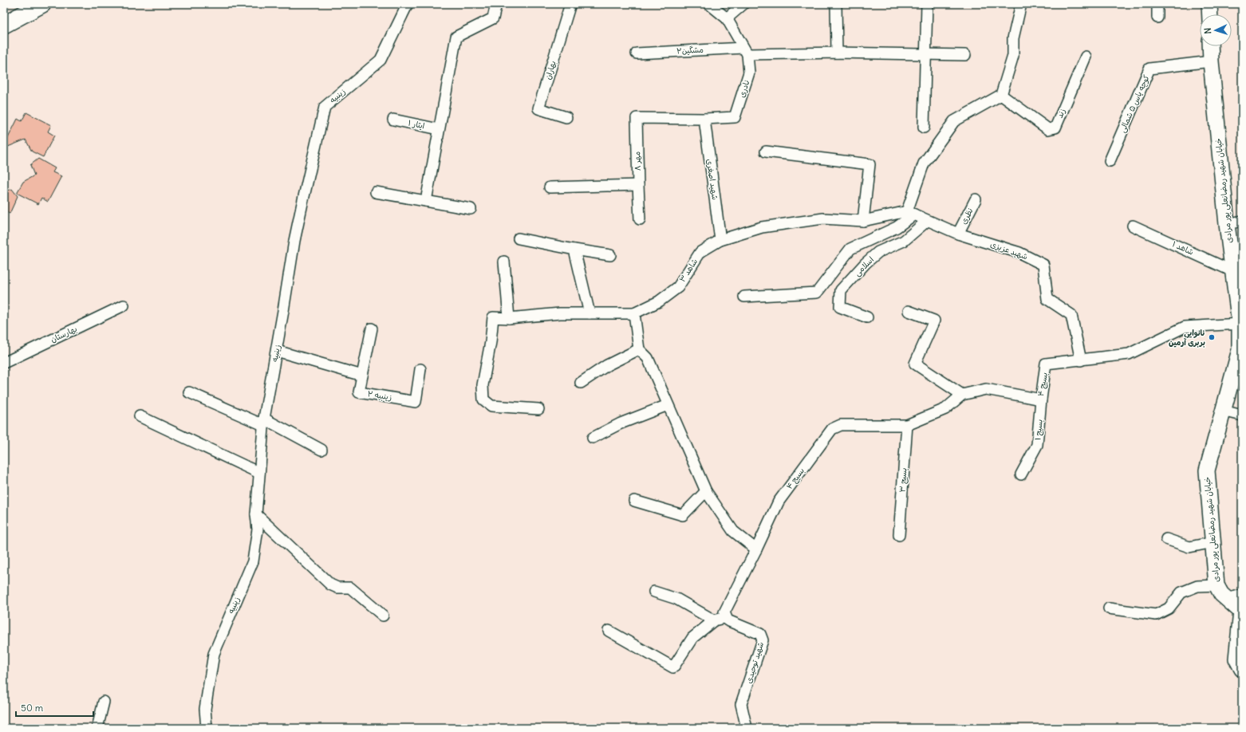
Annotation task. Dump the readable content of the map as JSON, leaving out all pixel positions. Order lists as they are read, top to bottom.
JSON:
{
  "streets": {
    "street": [
      "مشگین۲",
      "بهاران",
      "نادری",
      "زینبیه",
      "کوچه یاس ۵ شمالی",
      "زند",
      "ایثار ۱",
      "مهر ۸",
      "شهید اصغری",
      "خیابان شهید رمضانعلی پور مرادی",
      "نظری",
      "شاهد ۱",
      "شهید عزیزی",
      "اسلامی",
      "شاهد ۳",
      "بهارستان",
      "بسیج ۴",
      "زینبیه ۲",
      "بسیج ۱",
      "بسیج ۳",
      "شهید توحیدی"
    ]
  },
  "crossings": [
    ["مشگین۲", "نادری"],
    ["نادری", "مهر ۸"],
    ["نادری", "شهید اصغری"],
    ["کوچه یاس ۵ شمالی", "خیابان شهید رمضانعلی پور مرادی"],
    ["مهر ۸", "شهید اصغری"],
    ["شهید اصغری", "شاهد ۳"],
    ["خیابان شهید رمضانعلی پور مرادی", "شاهد ۱"],
    ["نظری", "شهید عزیزی"],
    ["شهید عزیزی", "اسلامی"],
    ["شهید عزیزی", "شاهد ۳"],
    ["شهید عزیزی", "بسیج ۴"],
    ["بسیج ۴", "بسیج ۱"],
    ["بسیج ۴", "بسیج ۳"]
  ],
  "places": ["نانوایی بربری آرمین"],
  "scale_bar": "50 m",
  "north": "left"
}
